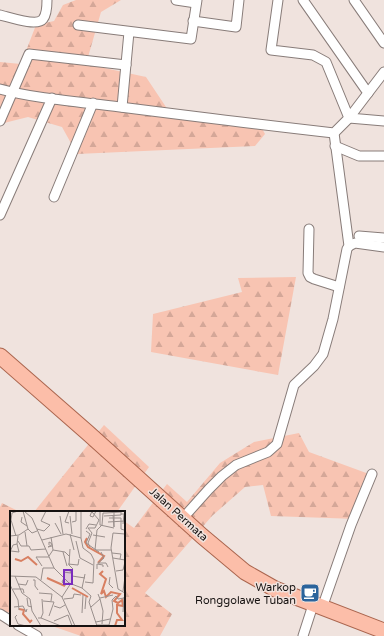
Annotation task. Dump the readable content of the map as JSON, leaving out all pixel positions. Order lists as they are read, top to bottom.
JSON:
{
  "streets": {
    "main road": ["Jalan Permata"]
  },
  "places": {
    "cafe": ["Warkop Ronggolawe Tuban"]
  }
}
